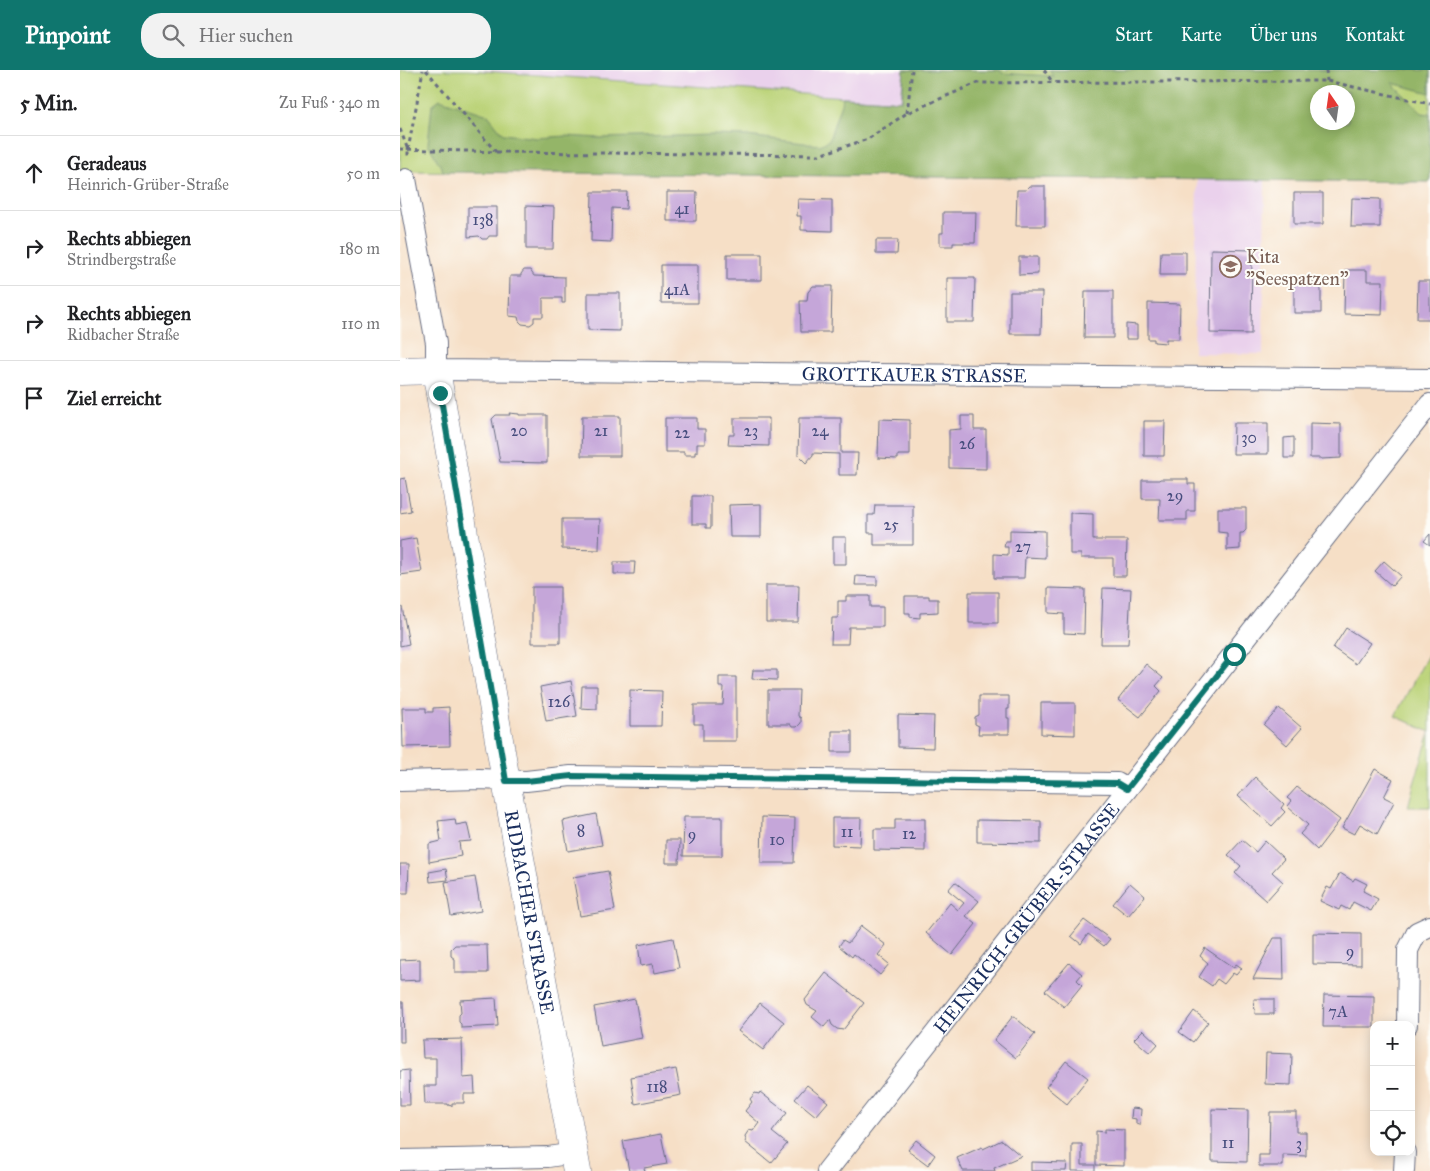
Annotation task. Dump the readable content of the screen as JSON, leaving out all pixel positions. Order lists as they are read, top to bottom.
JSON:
{
  "streets": {
    "street": ["GROTTKAUER STRASSE", "RIDBACHER STRASSE", "HEINRICH-GRÜBER-STRASSE"]
  },
  "crossings": [
    ["GROTTKAUER STRASSE", "RIDBACHER STRASSE"]
  ],
  "places": {
    "school or university": ["Kita \"Seespatzen\""]
  },
  "house_numbers": [
    "41",
    "138",
    "41A",
    "20",
    "21",
    "23",
    "24",
    "22",
    "30",
    "26",
    "29",
    "25",
    "27",
    "126",
    "8",
    "11",
    "12",
    "9",
    "10",
    "9",
    "7A",
    "118",
    "11",
    "3"
  ],
  "north": "top",
  "page": {
    "header": "Pinpoint",
    "search": "Hier suchen",
    "nav": [
      "Start",
      "Karte",
      "Über uns",
      "Kontakt"
    ],
    "heading": ["5 Min.", "Zu Fuß · 340 m"],
    "list": [
      ["Geradeaus", "Heinrich-Grüber-Straße", "50 m"],
      ["Rechts abbiegen", "Strindbergstraße", "180 m"],
      ["Rechts abbiegen", "Ridbacher Straße", "110 m"],
      "Ziel erreicht"
    ],
    "map_buttons": ["+", "−"]
  }
}
